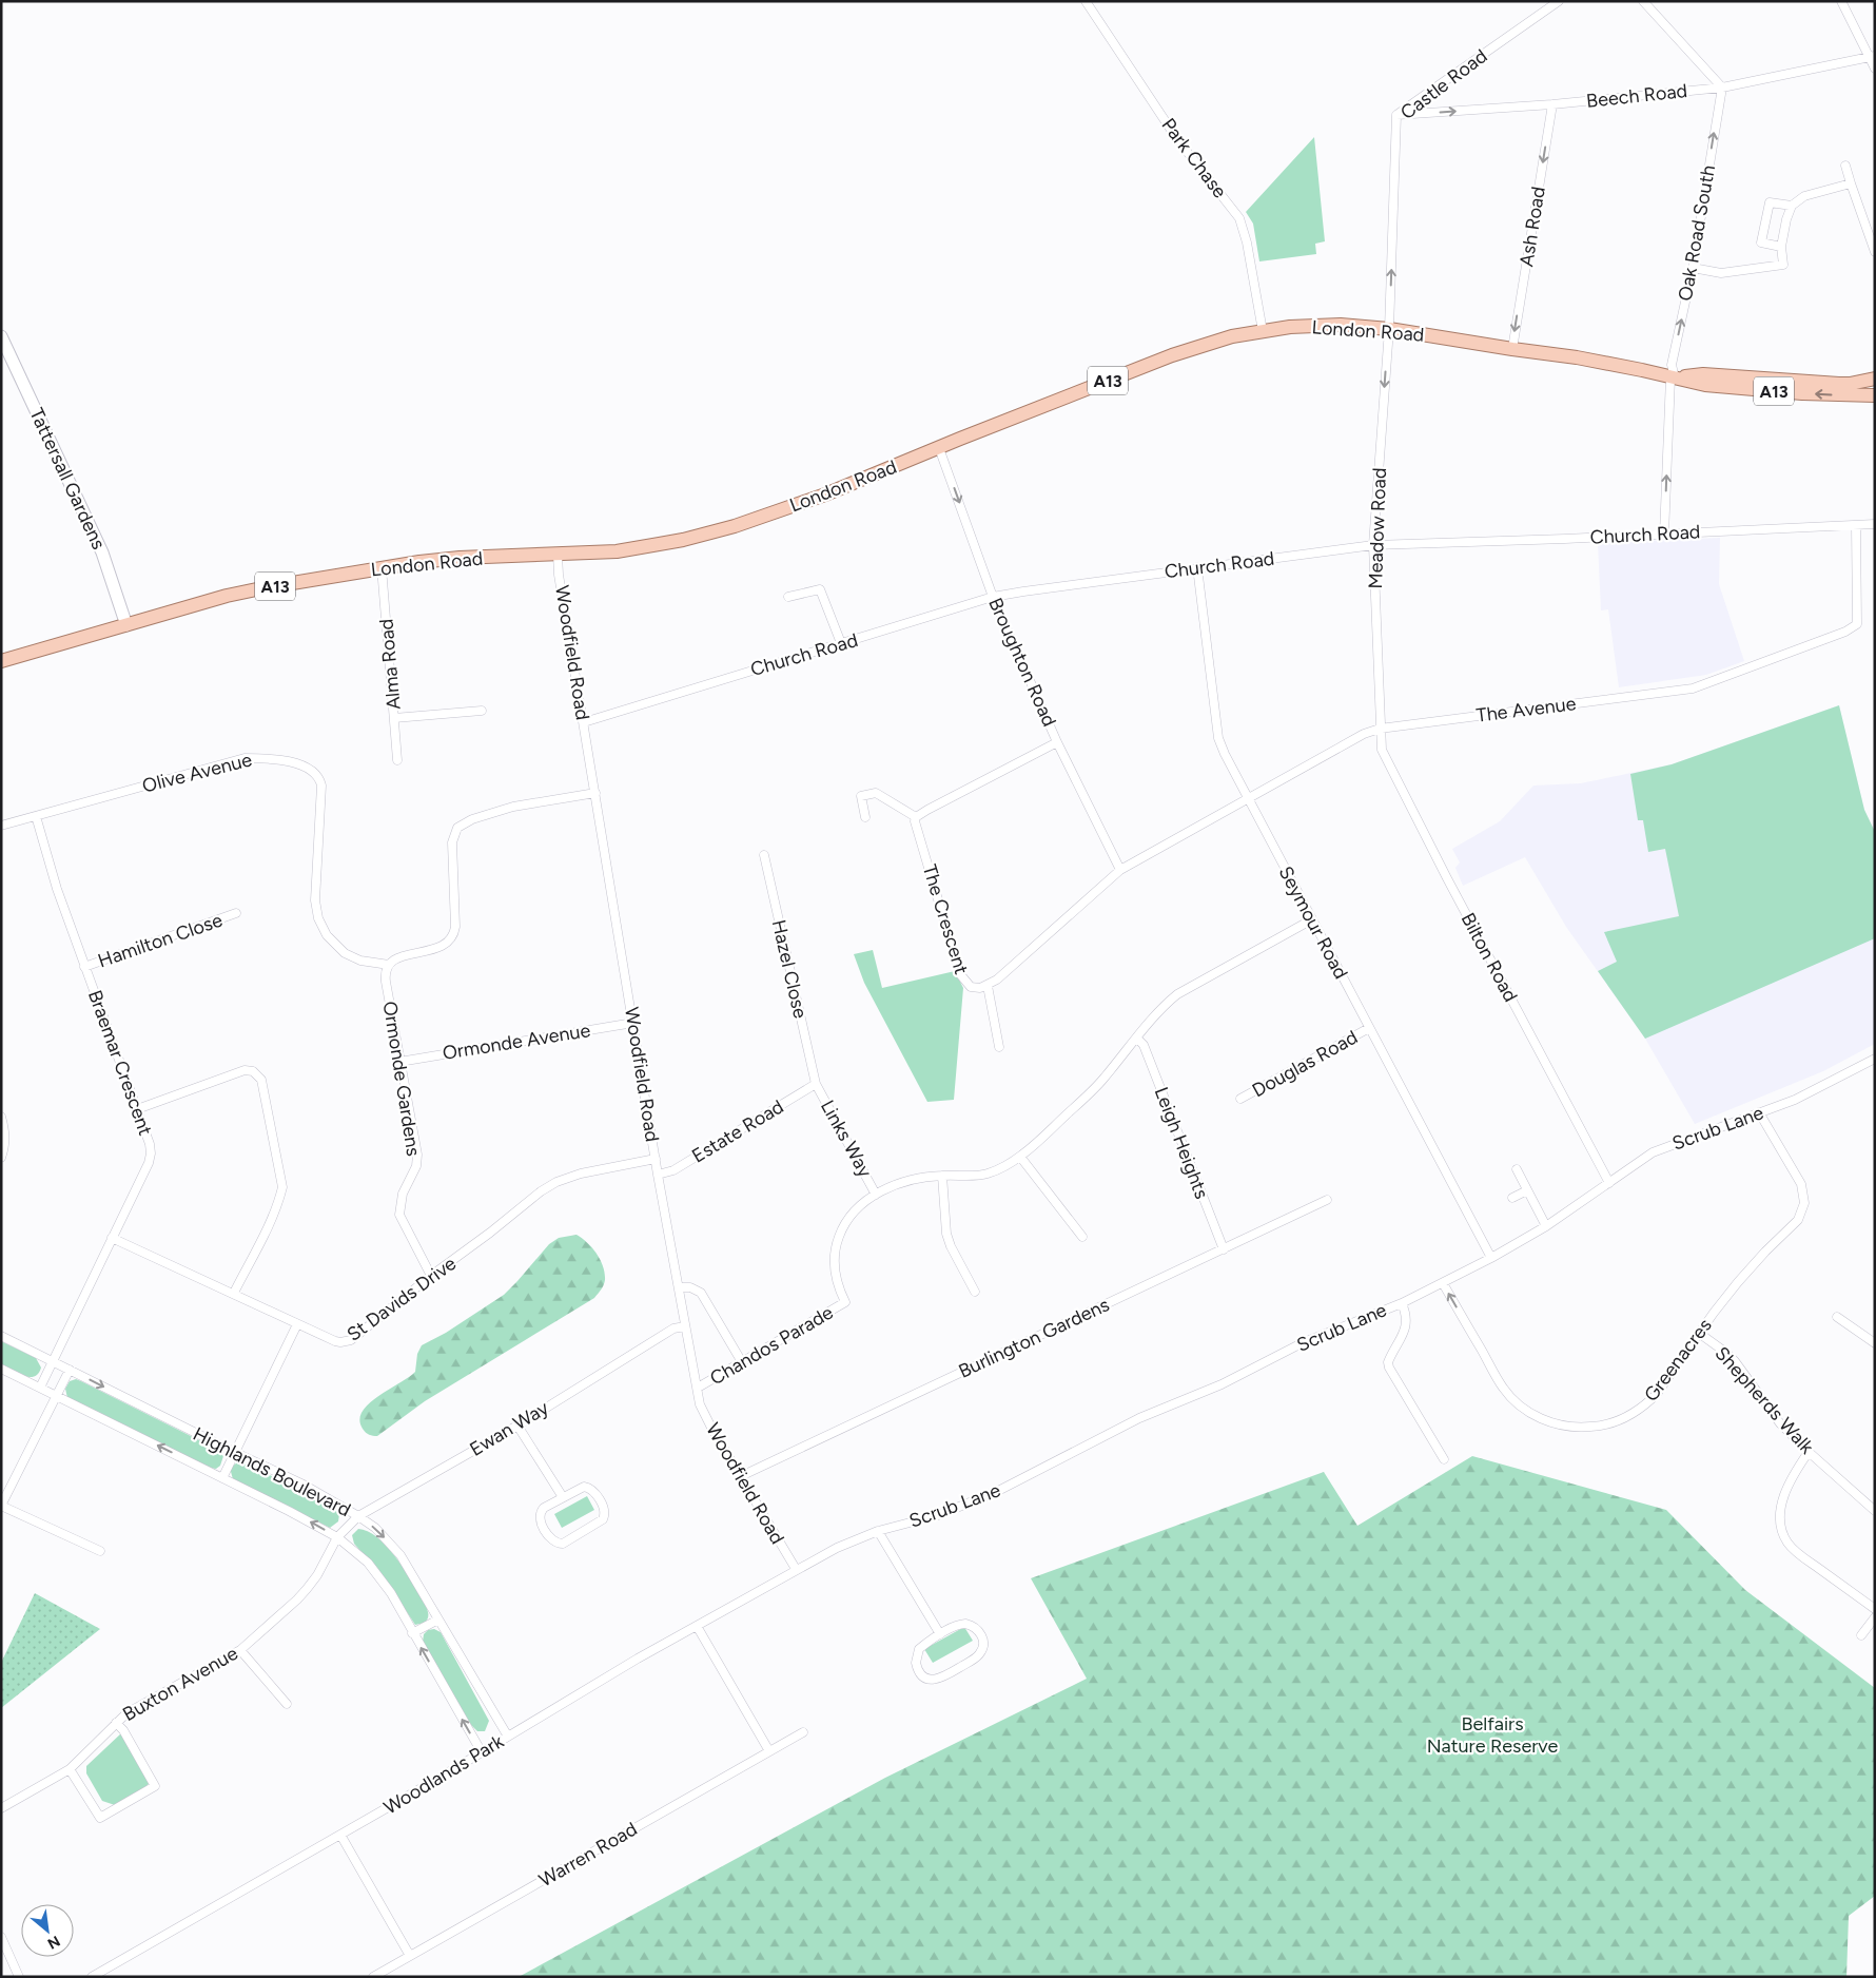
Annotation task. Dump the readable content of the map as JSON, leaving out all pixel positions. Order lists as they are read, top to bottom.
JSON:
{
  "streets": {
    "main road": ["London Road", "A13"],
    "street": [
      "Castle Road",
      "Beech Road",
      "Park Chase",
      "Ash Road",
      "Oak Road South",
      "Tattersall Gardens",
      "Meadow Road",
      "Church Road",
      "Woodfield Road",
      "Broughton Road",
      "Alma Road",
      "The Avenue",
      "Olive Avenue",
      "The Crescent",
      "Seymour Road",
      "Hamilton Close",
      "Bilton Road",
      "Hazel Close",
      "Ormonde Avenue",
      "Braemar Crescent",
      "Douglas Road",
      "Ormonde Gardens",
      "Scrub Lane",
      "Estate Road",
      "Links Way",
      "Leigh Heights",
      "St Davids Drive",
      "Burlington Gardens",
      "Chandos Parade",
      "Greenacres",
      "Shepherds Walk",
      "Ewan Way",
      "Highlands Boulevard",
      "Buxton Avenue",
      "Woodlands Park",
      "Warren Road"
    ]
  },
  "crossings": [
    ["Castle Road", "Beech Road"],
    ["Castle Road", "London Road"],
    ["Castle Road", "Meadow Road"],
    ["Beech Road", "Ash Road"],
    ["Beech Road", "Oak Road South"],
    ["Park Chase", "London Road"],
    ["Ash Road", "London Road"],
    ["Oak Road South", "London Road"],
    ["Oak Road South", "A13"],
    ["Oak Road South", "Church Road"],
    ["London Road", "A13"],
    ["London Road", "Tattersall Gardens"],
    ["London Road", "Meadow Road"],
    ["London Road", "Woodfield Road"],
    ["London Road", "Broughton Road"],
    ["London Road", "Alma Road"],
    ["Meadow Road", "Church Road"],
    ["Meadow Road", "The Avenue"],
    ["Meadow Road", "Bilton Road"],
    ["Church Road", "Woodfield Road"],
    ["Church Road", "Broughton Road"],
    ["Church Road", "The Avenue"],
    ["Church Road", "Seymour Road"],
    ["Woodfield Road", "Ormonde Avenue"],
    ["Woodfield Road", "Scrub Lane"],
    ["Woodfield Road", "Estate Road"],
    ["Woodfield Road", "St Davids Drive"],
    ["Woodfield Road", "Burlington Gardens"],
    ["Woodfield Road", "Chandos Parade"],
    ["Woodfield Road", "Ewan Way"],
    ["Woodfield Road", "Woodlands Park"],
    ["Broughton Road", "The Avenue"],
    ["Broughton Road", "The Crescent"],
    ["The Avenue", "The Crescent"],
    ["The Avenue", "Seymour Road"],
    ["The Avenue", "Bilton Road"],
    ["Olive Avenue", "Braemar Crescent"],
    ["Olive Avenue", "Ormonde Gardens"],
    ["Seymour Road", "Douglas Road"],
    ["Seymour Road", "Scrub Lane"],
    ["Hamilton Close", "Braemar Crescent"],
    ["Bilton Road", "Scrub Lane"],
    ["Hazel Close", "Estate Road"],
    ["Hazel Close", "Links Way"],
    ["Ormonde Avenue", "Ormonde Gardens"],
    ["Braemar Crescent", "St Davids Drive"],
    ["Braemar Crescent", "Highlands Boulevard"],
    ["Ormonde Gardens", "St Davids Drive"],
    ["Scrub Lane", "Greenacres"],
    ["Scrub Lane", "Woodlands Park"],
    ["Estate Road", "Links Way"],
    ["Links Way", "Chandos Parade"],
    ["Leigh Heights", "Burlington Gardens"],
    ["Greenacres", "Shepherds Walk"],
    ["Ewan Way", "Highlands Boulevard"],
    ["Ewan Way", "Buxton Avenue"],
    ["Highlands Boulevard", "Buxton Avenue"],
    ["Highlands Boulevard", "Woodlands Park"]
  ],
  "one_way": [
    "Castle Road",
    "Ash Road",
    "Oak Road South",
    "Meadow Road"
  ],
  "parks": ["Belfairs Nature Reserve"],
  "north": "bottom right"
}
